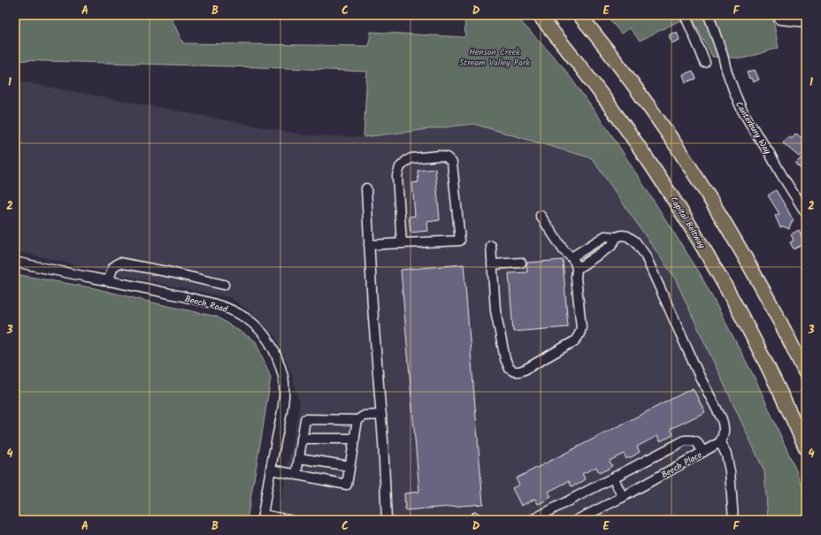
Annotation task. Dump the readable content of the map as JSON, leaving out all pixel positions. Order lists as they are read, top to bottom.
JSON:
{
  "streets": {
    "highway": ["Capital Beltway"],
    "street": ["Canterbury Way", "Beech Road", "Beech Place"]
  },
  "parks": ["Henson Creek Stream Valley Park"],
  "grid": {
    "columns": [
      "A",
      "B",
      "C",
      "D",
      "E",
      "F"
    ],
    "rows": [
      "1",
      "2",
      "3",
      "4"
    ]
  }
}
